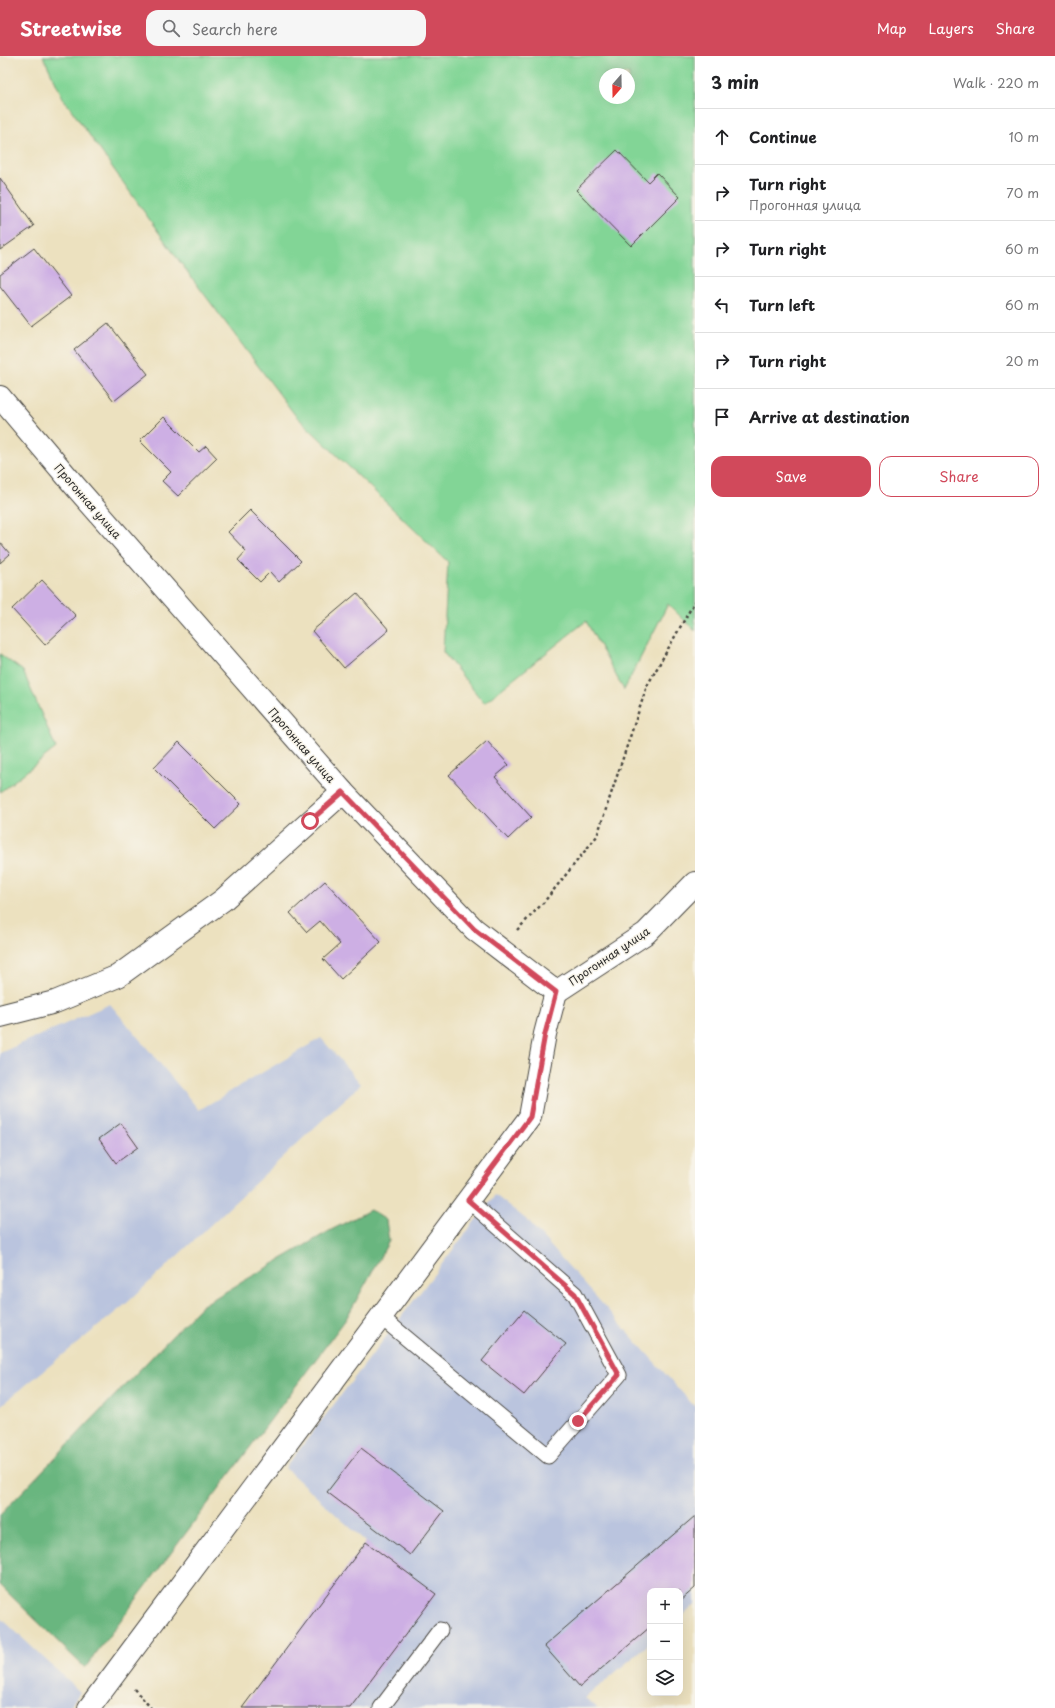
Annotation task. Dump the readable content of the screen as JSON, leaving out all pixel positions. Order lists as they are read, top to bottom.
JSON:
{
  "streets": {
    "street": ["Прогонная улица"]
  },
  "north": "bottom",
  "page": {
    "header": "Streetwise",
    "search": "Search here",
    "nav": ["Map", "Layers", "Share"],
    "heading": ["3 min", "Walk · 220 m"],
    "list": [
      ["Continue", "10 m"],
      ["Turn right", "Прогонная улица", "70 m"],
      ["Turn right", "60 m"],
      ["Turn left", "60 m"],
      ["Turn right", "20 m"],
      "Arrive at destination"
    ],
    "buttons": ["Save", "Share"],
    "map_buttons": ["+", "−"]
  }
}
